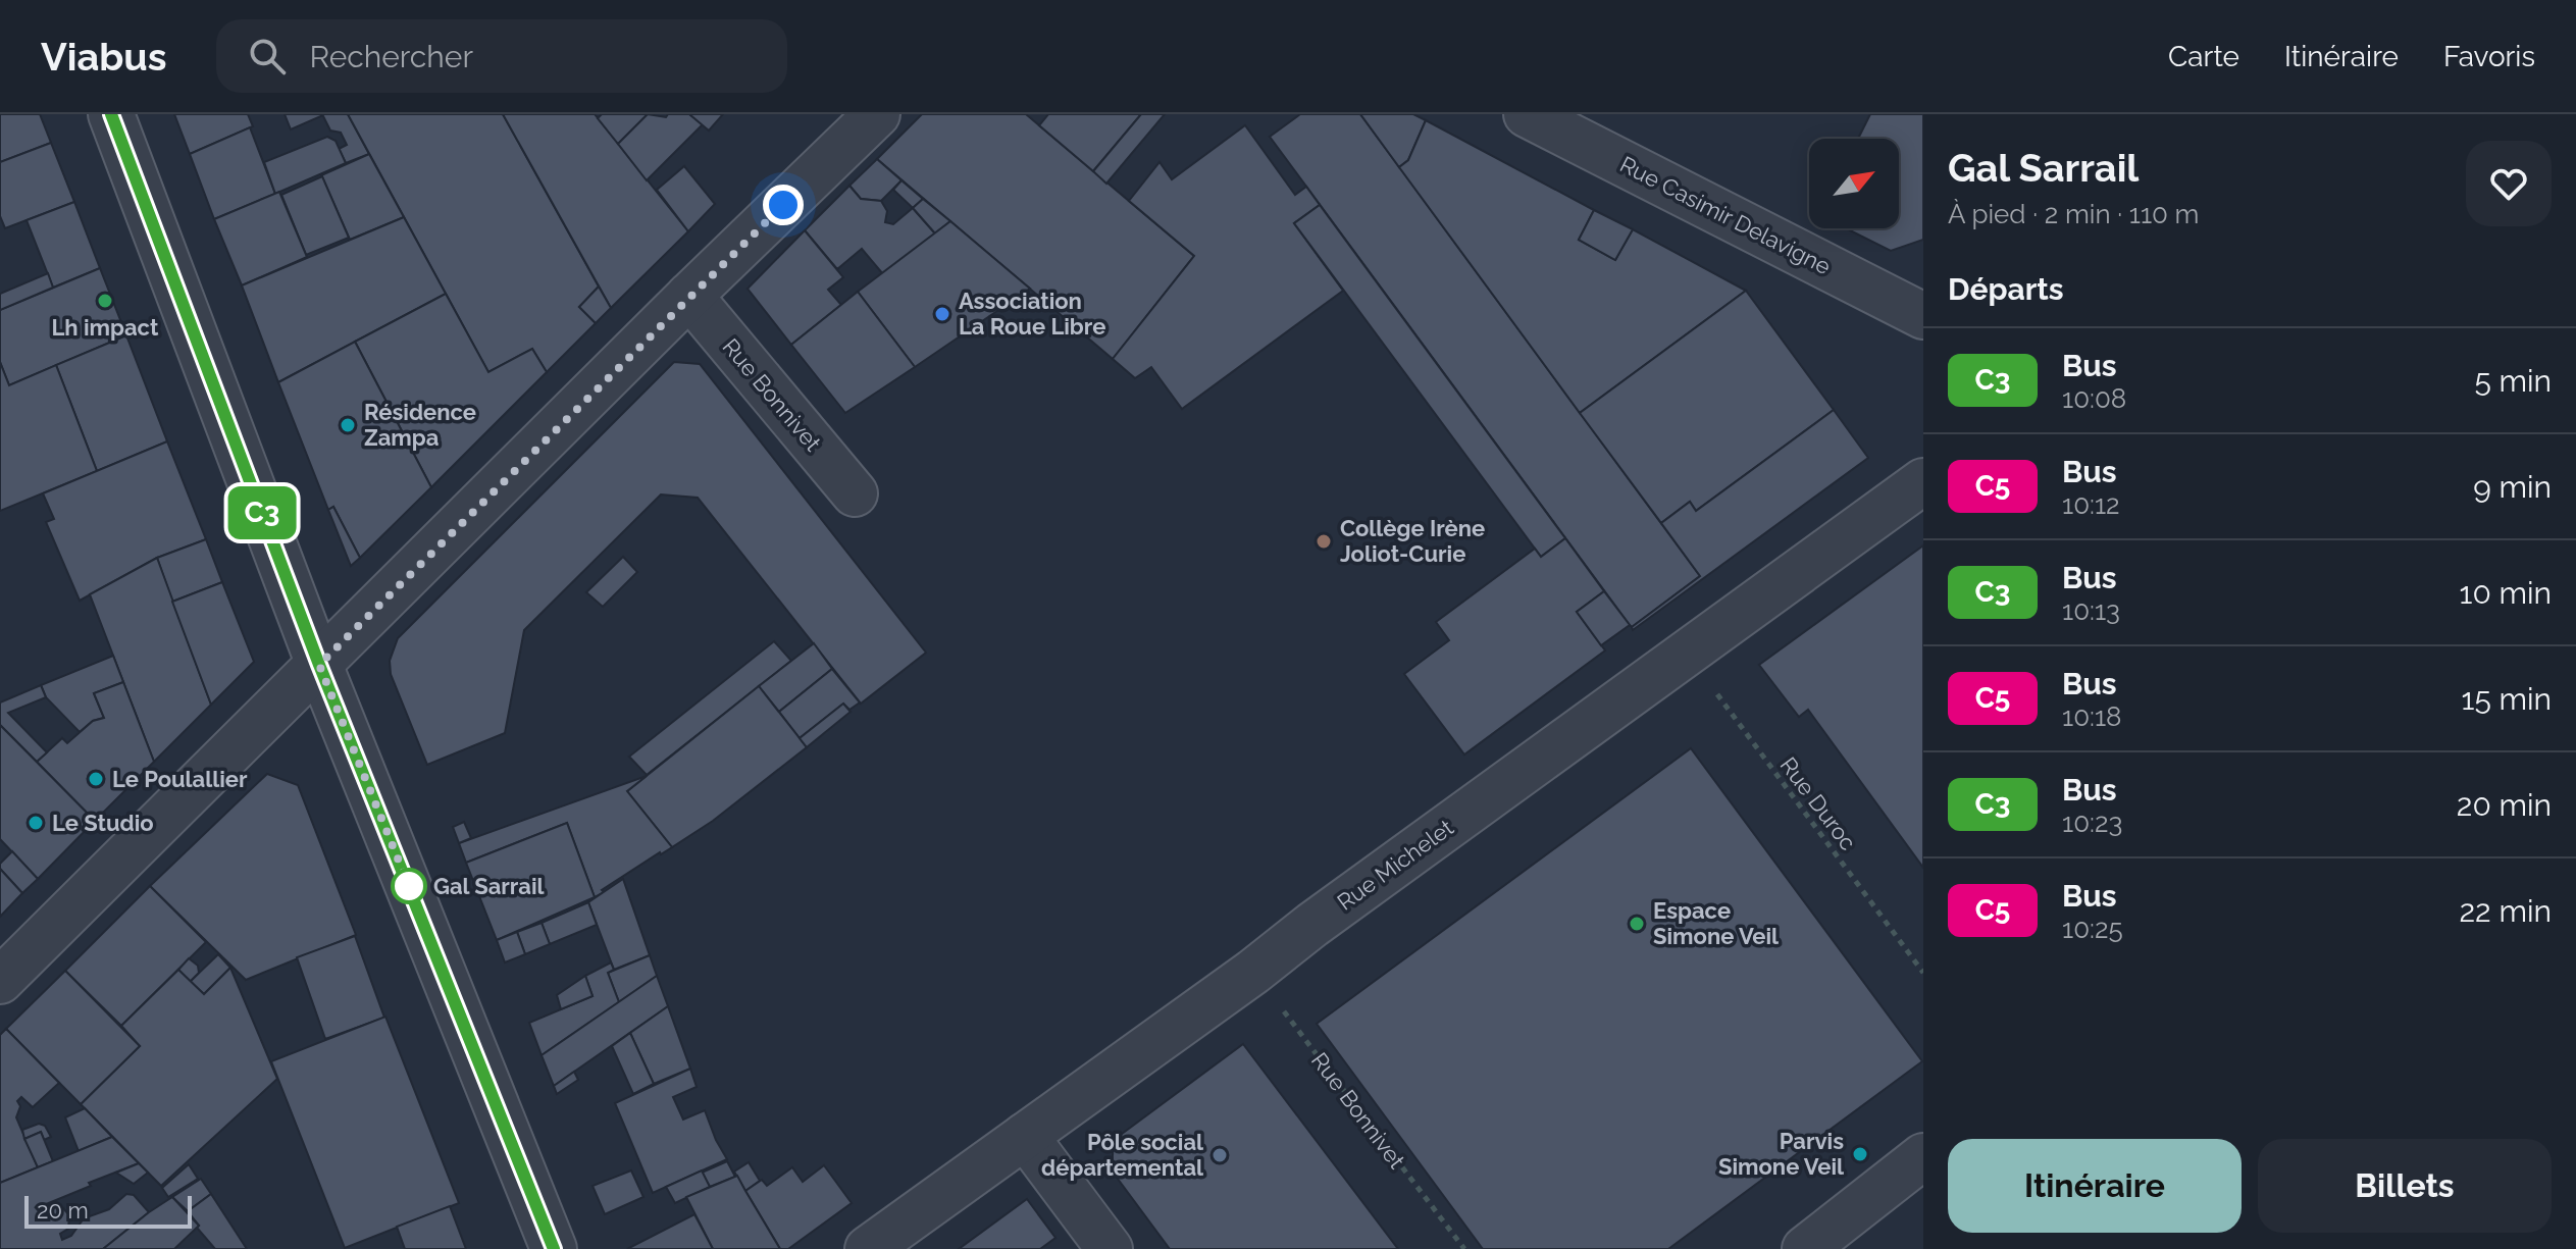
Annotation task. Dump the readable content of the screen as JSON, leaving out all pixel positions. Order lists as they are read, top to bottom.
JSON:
{
  "streets": {
    "street": ["Rue Casimir Delavigne", "Rue Bonnivet", "Rue Michelet"],
    "path": ["Rue Duroc"]
  },
  "crossings": [
    ["Rue Bonnivet", "Rue Michelet"],
    ["Rue Duroc", "Rue Michelet"]
  ],
  "places": [
    "Lh impact",
    "Association La Roue Libre",
    "Résidence Zampa",
    "Collège Irène Joliot-Curie",
    "Le Poulallier",
    "Le Studio",
    "Gal Sarrail",
    "Espace Simone Veil",
    "Parvis Simone Veil",
    "Pôle social départemental"
  ],
  "lines": ["bus line C3"],
  "scale_bar": "20 m",
  "north": "top right",
  "page": {
    "header": "Viabus",
    "search": "Rechercher",
    "nav": ["Carte", "Itinéraire", "Favoris"],
    "on_map": "C3",
    "heading": [
      ["Gal Sarrail", "À pied · 2 min · 110 m"],
      "Départs"
    ],
    "list": [
      {
        "mark": "C3",
        "name": "Bus",
        "note": "10:08",
        "value": "5 min"
      },
      {
        "mark": "C5",
        "name": "Bus",
        "note": "10:12",
        "value": "9 min"
      },
      {
        "mark": "C3",
        "name": "Bus",
        "note": "10:13",
        "value": "10 min"
      },
      {
        "mark": "C5",
        "name": "Bus",
        "note": "10:18",
        "value": "15 min"
      },
      {
        "mark": "C3",
        "name": "Bus",
        "note": "10:23",
        "value": "20 min"
      },
      {
        "mark": "C5",
        "name": "Bus",
        "note": "10:25",
        "value": "22 min"
      }
    ],
    "buttons": ["Itinéraire", "Billets"],
    "scale": "20 m"
  }
}
